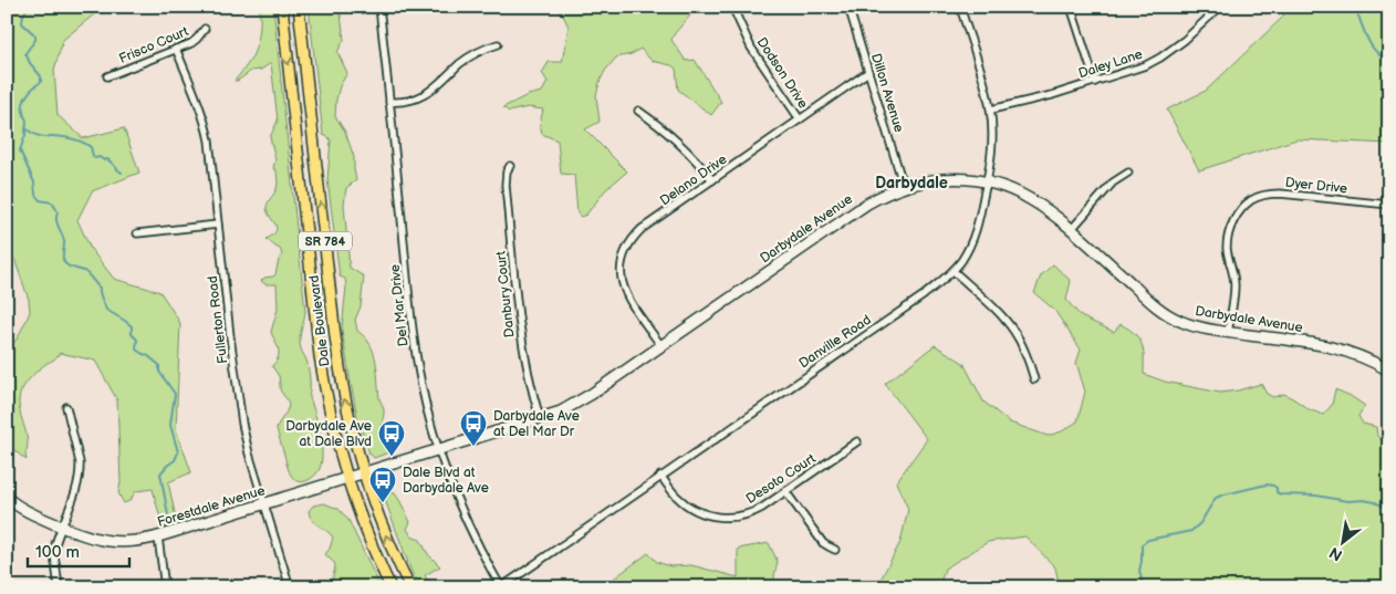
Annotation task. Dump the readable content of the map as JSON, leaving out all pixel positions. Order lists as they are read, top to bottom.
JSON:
{
  "streets": {
    "main road": ["SR 784", "Dale Boulevard"],
    "street": [
      "Frisco Court",
      "Daley Lane",
      "Dodson Drive",
      "Dillon Avenue",
      "Delano Drive",
      "Dyer Drive",
      "Darbydale Avenue",
      "Danbury Court",
      "Del Mar Drive",
      "Fullerton Road",
      "Danville Road",
      "Desoto Court",
      "Forestdale Avenue"
    ]
  },
  "crossings": [
    ["Frisco Court", "Fullerton Road"],
    ["Daley Lane", "Danville Road"],
    ["Dodson Drive", "Delano Drive"],
    ["Dillon Avenue", "Delano Drive"],
    ["Dillon Avenue", "Darbydale Avenue"],
    ["Delano Drive", "Darbydale Avenue"],
    ["Dyer Drive", "Darbydale Avenue"],
    ["Darbydale Avenue", "Danbury Court"],
    ["Darbydale Avenue", "Del Mar Drive"],
    ["Darbydale Avenue", "Dale Boulevard"],
    ["Darbydale Avenue", "Danville Road"],
    ["Darbydale Avenue", "Forestdale Avenue"],
    ["Del Mar Drive", "Danville Road"],
    ["Fullerton Road", "Forestdale Avenue"],
    ["Dale Boulevard", "Forestdale Avenue"],
    ["Danville Road", "Desoto Court"]
  ],
  "districts": ["Darbydale"],
  "places": {
    "bus stop": ["Darbydale Ave at Del Mar Dr", "Darbydale Ave at Dale Blvd", "Dale Blvd at Darbydale Ave"]
  },
  "scale_bar": "100 m",
  "north": "bottom left"
}
